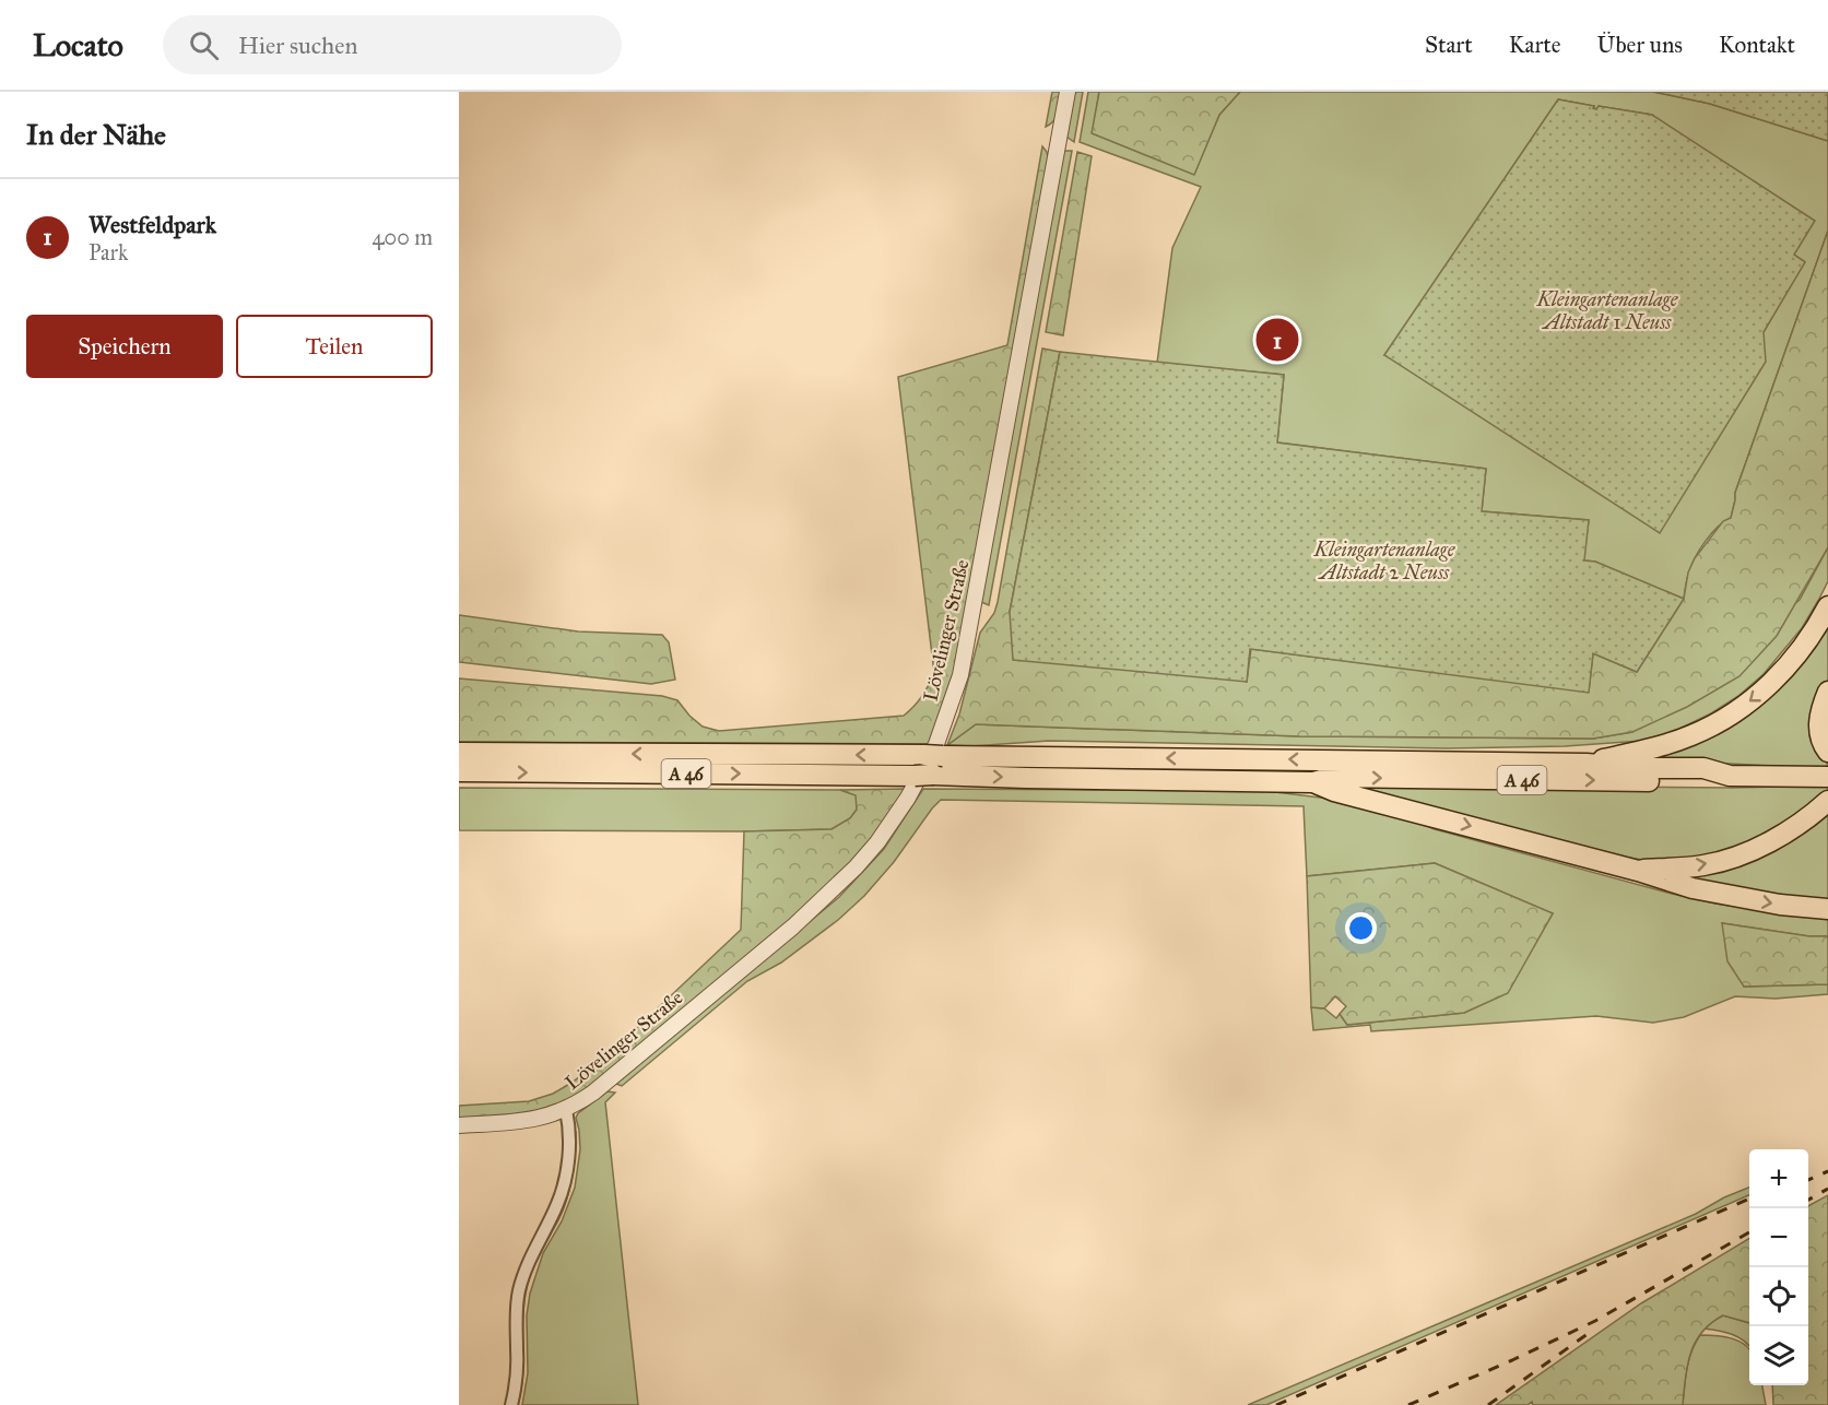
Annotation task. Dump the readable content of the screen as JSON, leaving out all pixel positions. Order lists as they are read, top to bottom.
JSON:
{
  "streets": {
    "highway": ["A 46"],
    "street": ["Lövelinger Straße"]
  },
  "parks": ["Kleingartenanlage Altstadt 1 Neuss", "Kleingartenanlage Altstadt 2 Neuss"],
  "page": {
    "header": "Locato",
    "search": "Hier suchen",
    "nav": [
      "Start",
      "Karte",
      "Über uns",
      "Kontakt"
    ],
    "heading": "In der Nähe",
    "list": [
      {
        "mark": "1",
        "name": "Westfeldpark",
        "note": "Park",
        "value": "400 m"
      }
    ],
    "buttons": ["Speichern", "Teilen"],
    "pins": "1",
    "map_buttons": ["+", "−"]
  }
}
